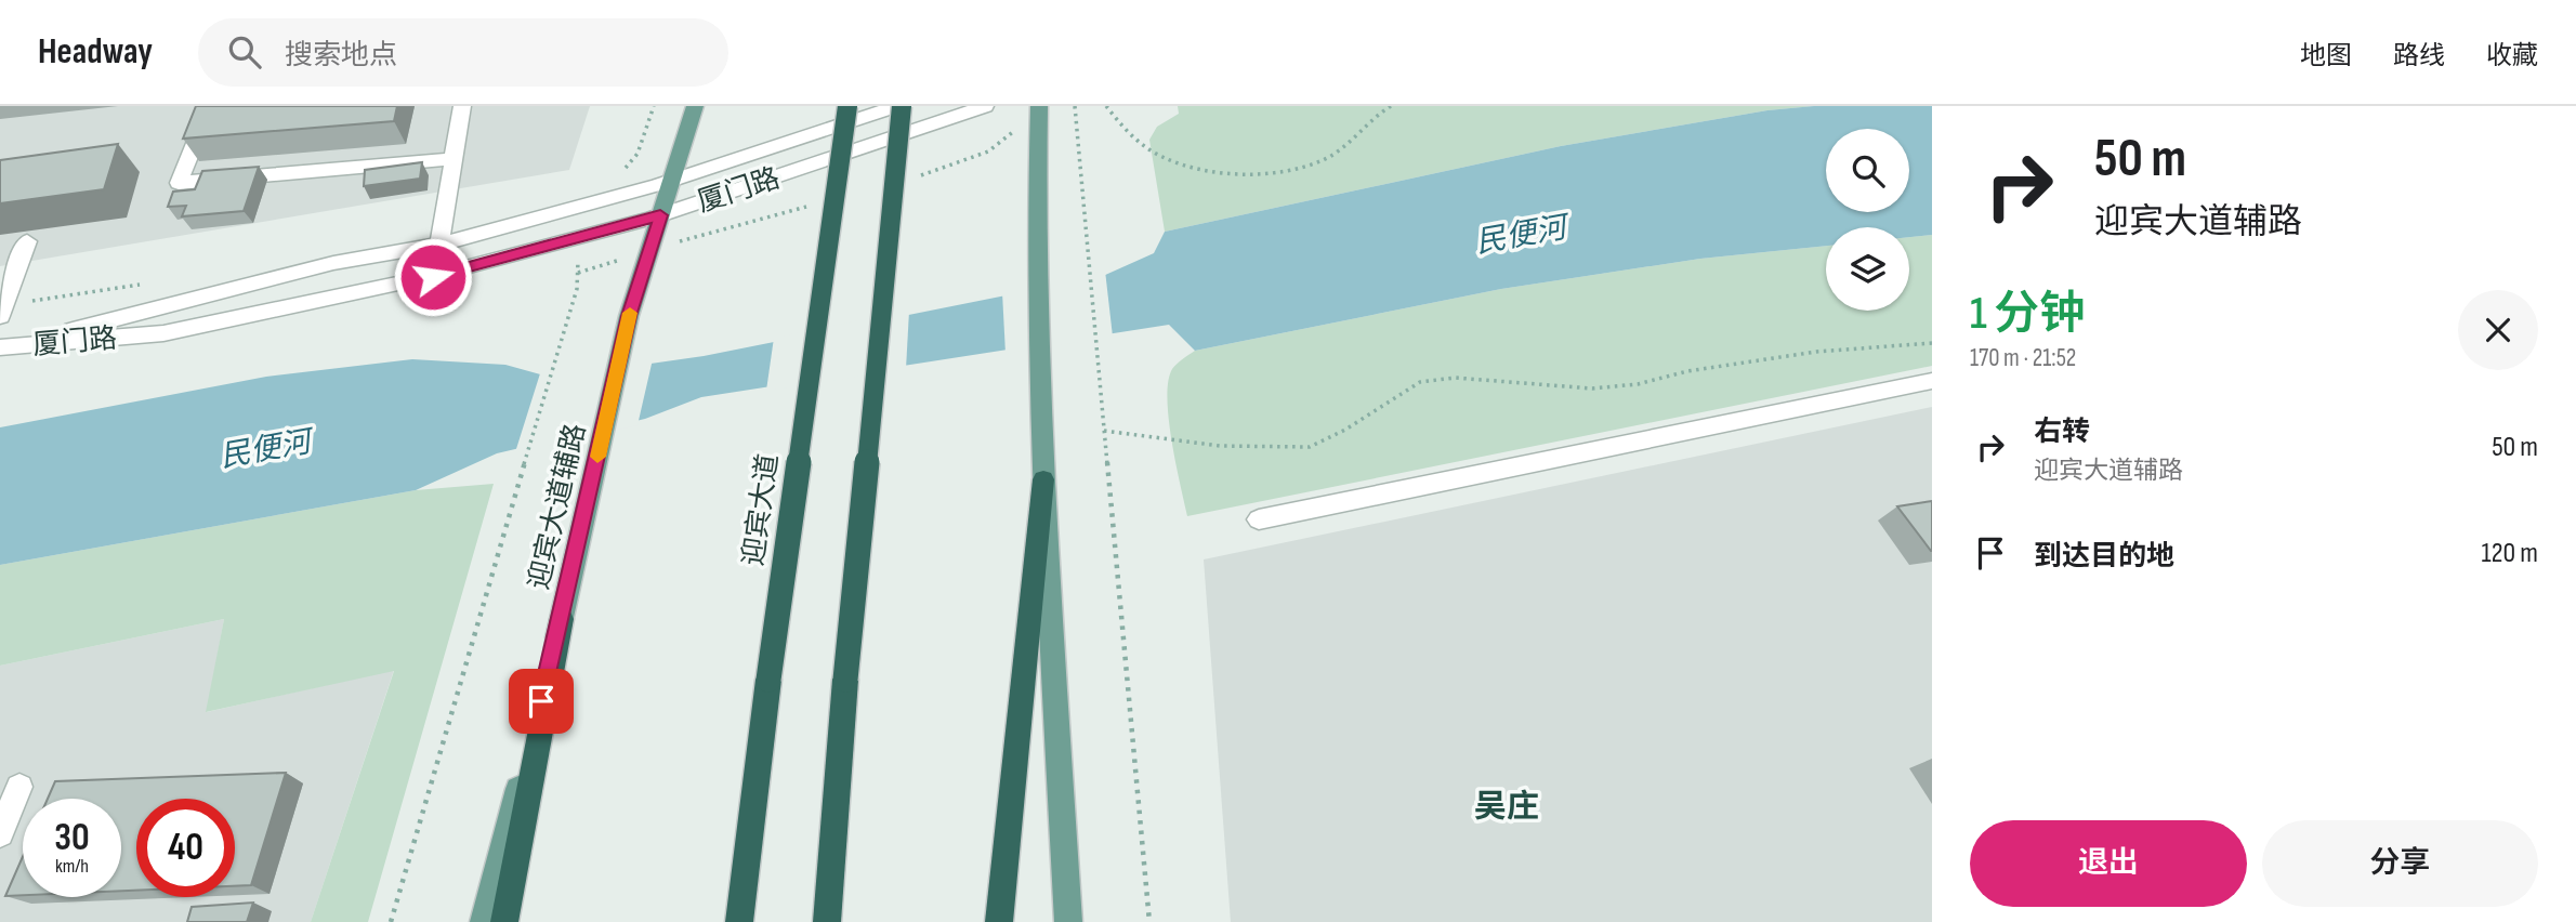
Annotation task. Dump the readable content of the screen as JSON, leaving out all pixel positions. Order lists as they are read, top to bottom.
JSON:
{
  "streets": {
    "highway": ["迎宾大道"],
    "main road": ["迎宾大道辅路"],
    "street": ["厦门路"]
  },
  "crossings": [
    ["厦门路", "迎宾大道辅路"]
  ],
  "districts": ["吴庄"],
  "water": ["民便河"],
  "page": {
    "header": "Headway",
    "search": "搜索地点",
    "nav": ["地图", "路线", "收藏"],
    "turn": ["50 m", "迎宾大道辅路"],
    "heading": ["1 分钟", "170 m · 21:52"],
    "list": [
      {
        "name": "右转",
        "note": "迎宾大道辅路",
        "value": "50 m"
      },
      {
        "name": "到达目的地",
        "value": "120 m"
      }
    ],
    "speed": "30 km/h",
    "limit": "40",
    "buttons": ["退出", "分享"]
  }
}
